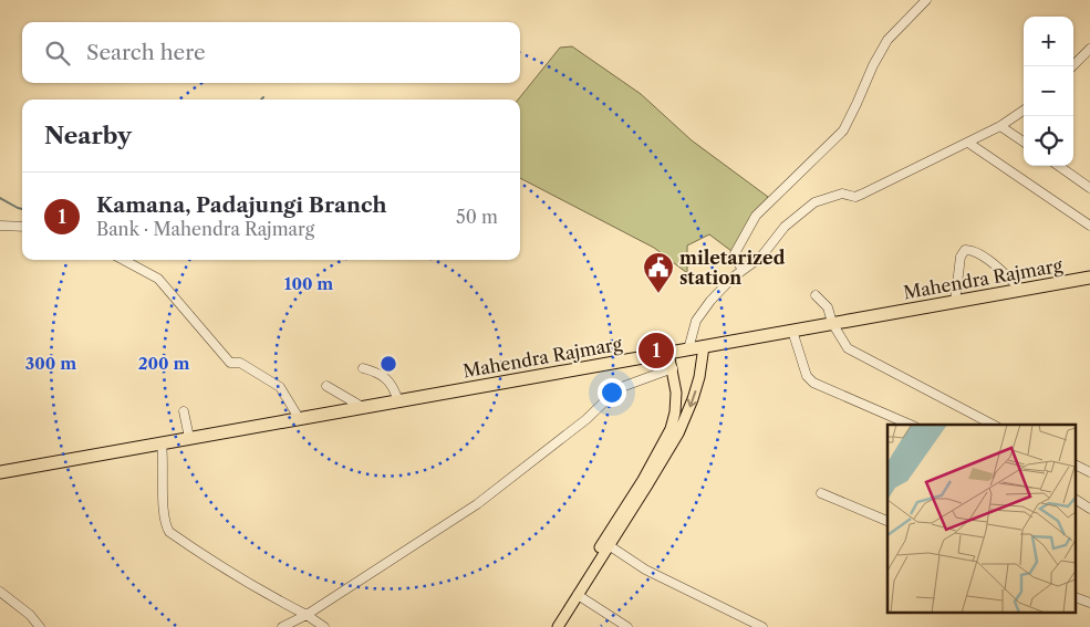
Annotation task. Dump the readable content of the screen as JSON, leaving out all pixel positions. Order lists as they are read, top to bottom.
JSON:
{
  "streets": {
    "highway": ["Mahendra Rajmarg"]
  },
  "places": {
    "public building": ["miletarized station"]
  },
  "page": {
    "map_buttons": ["+", "−"],
    "search": "Search here",
    "heading": "Nearby",
    "list": [
      {
        "mark": "1",
        "name": "Kamana, Padajungi Branch",
        "note": "Bank · Mahendra Rajmarg",
        "value": "50 m"
      }
    ],
    "pins": "1"
  },
  "rings": ["100 m", "200 m", "300 m"]
}
